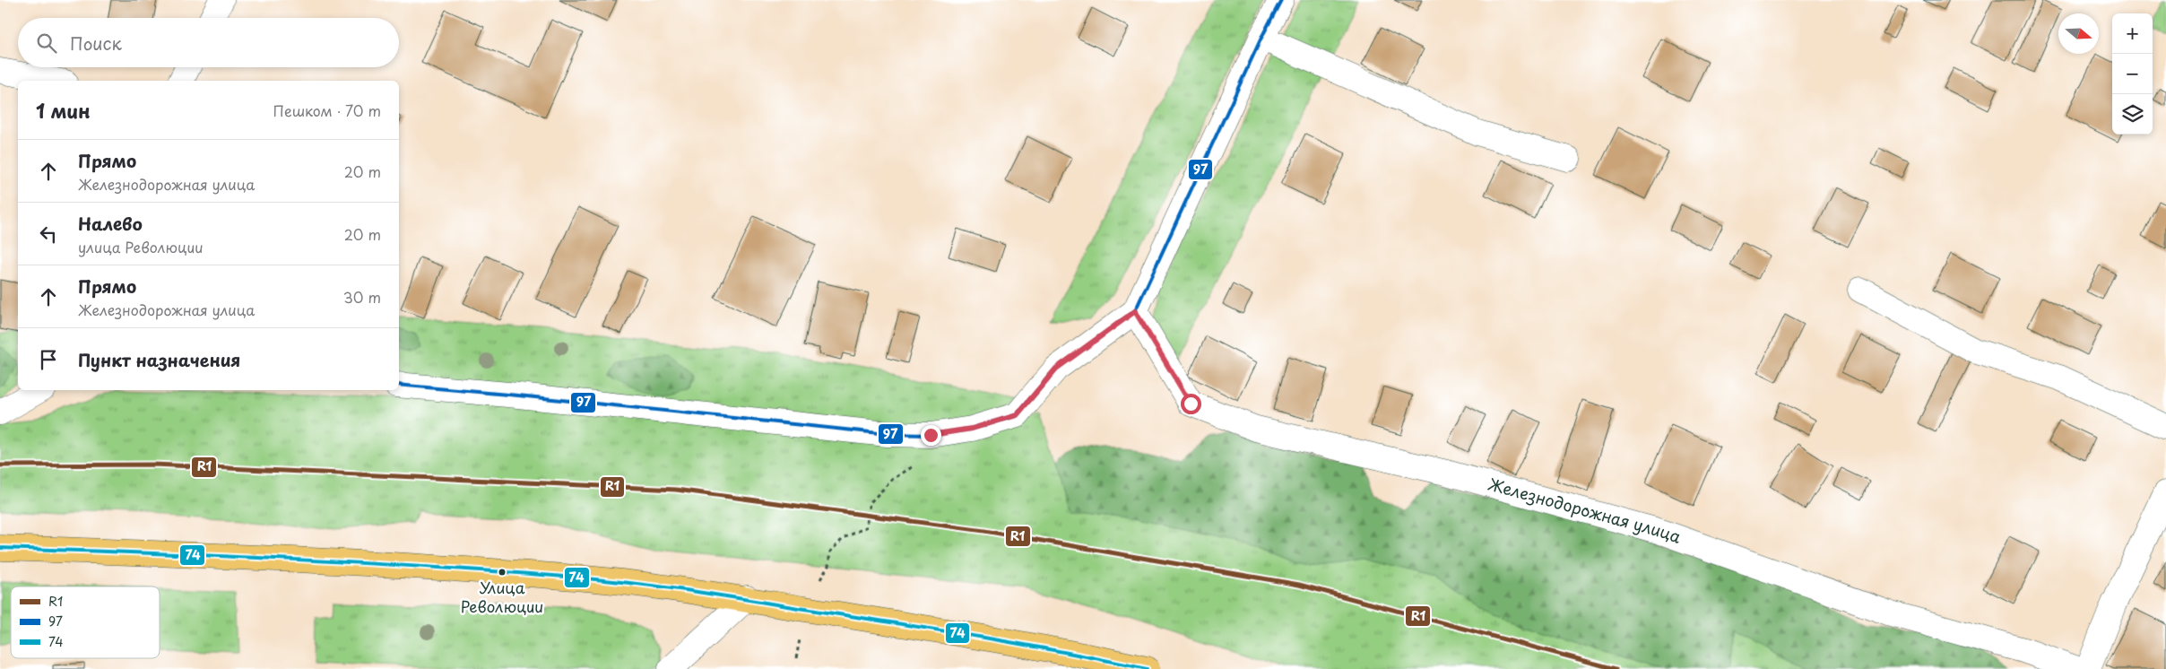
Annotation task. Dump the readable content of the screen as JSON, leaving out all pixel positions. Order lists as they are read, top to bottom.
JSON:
{
  "streets": {
    "street": ["Железнодорожная улица"]
  },
  "places": ["Улица Революции"],
  "lines": ["transit line 97", "transit line R1", "transit line 74"],
  "legend": ["R1", "97", "74"],
  "north": "right",
  "page": {
    "map_buttons": ["+", "−"],
    "search": "Поиск",
    "heading": ["1 мин", "Пешком · 70 m"],
    "list": [
      ["Прямо", "Железнодорожная улица", "20 m"],
      ["Налево", "улица Революции", "20 m"],
      ["Прямо", "Железнодорожная улица", "30 m"],
      "Пункт назначения"
    ]
  }
}
